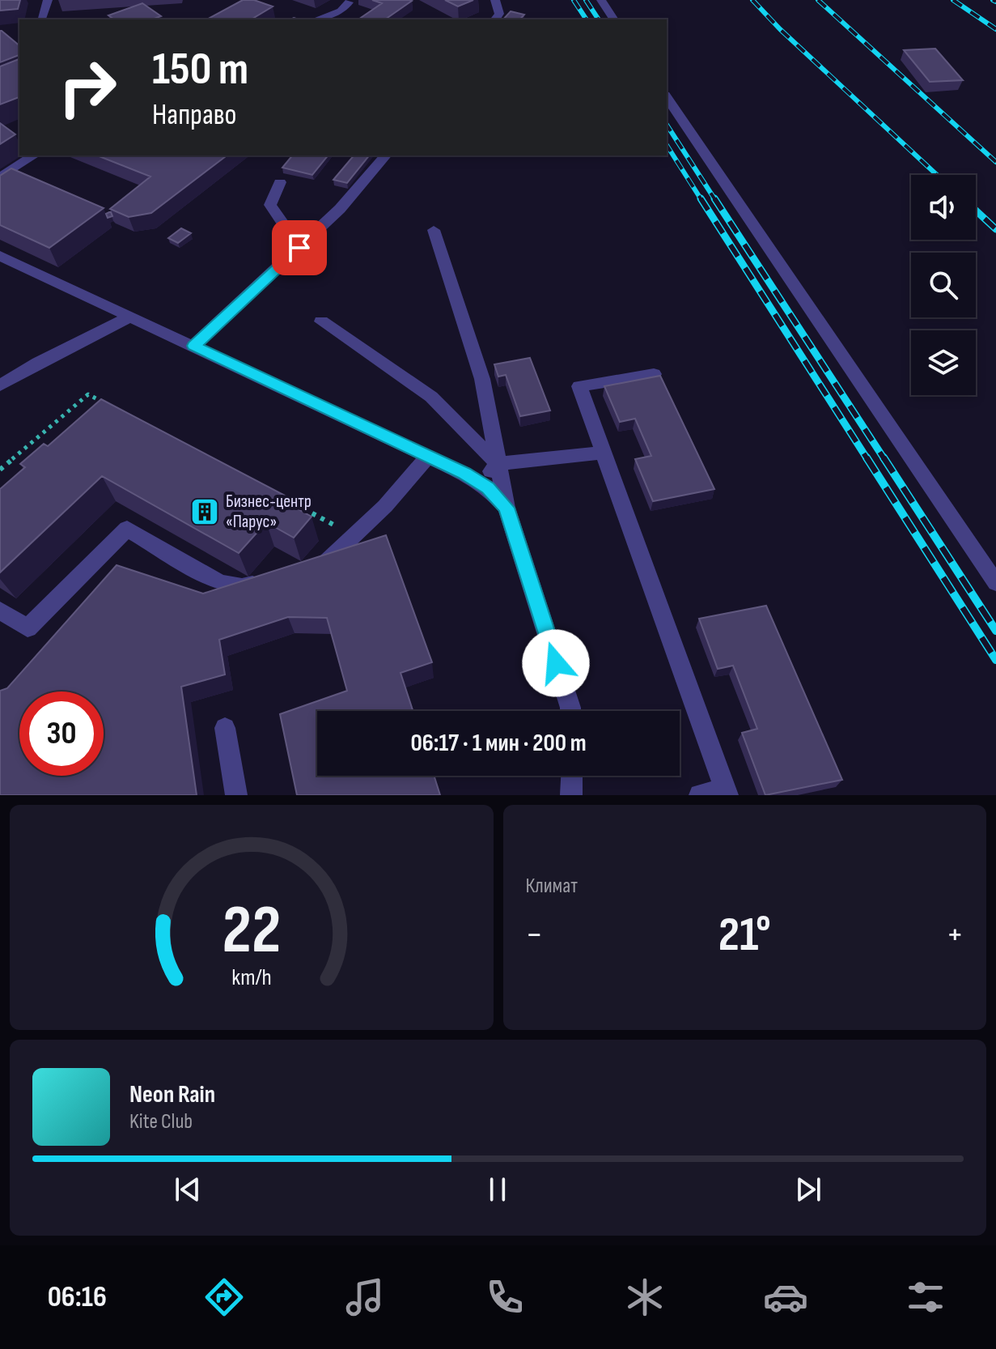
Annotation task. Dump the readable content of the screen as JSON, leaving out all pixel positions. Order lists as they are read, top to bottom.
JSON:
{
  "places": {
    "building": ["Бизнес-центр «Парус»"]
  },
  "page": {
    "turn": ["150 m", "Направо"],
    "limit": "30",
    "trip": "06:17 · 1 мин · 200 m",
    "tile": "Климат",
    "heat": ["−", "21°", "+"],
    "song": ["Neon Rain", "Kite Club"],
    "tabs": "06:16",
    "gauge": ["22", "km/h"]
  }
}
